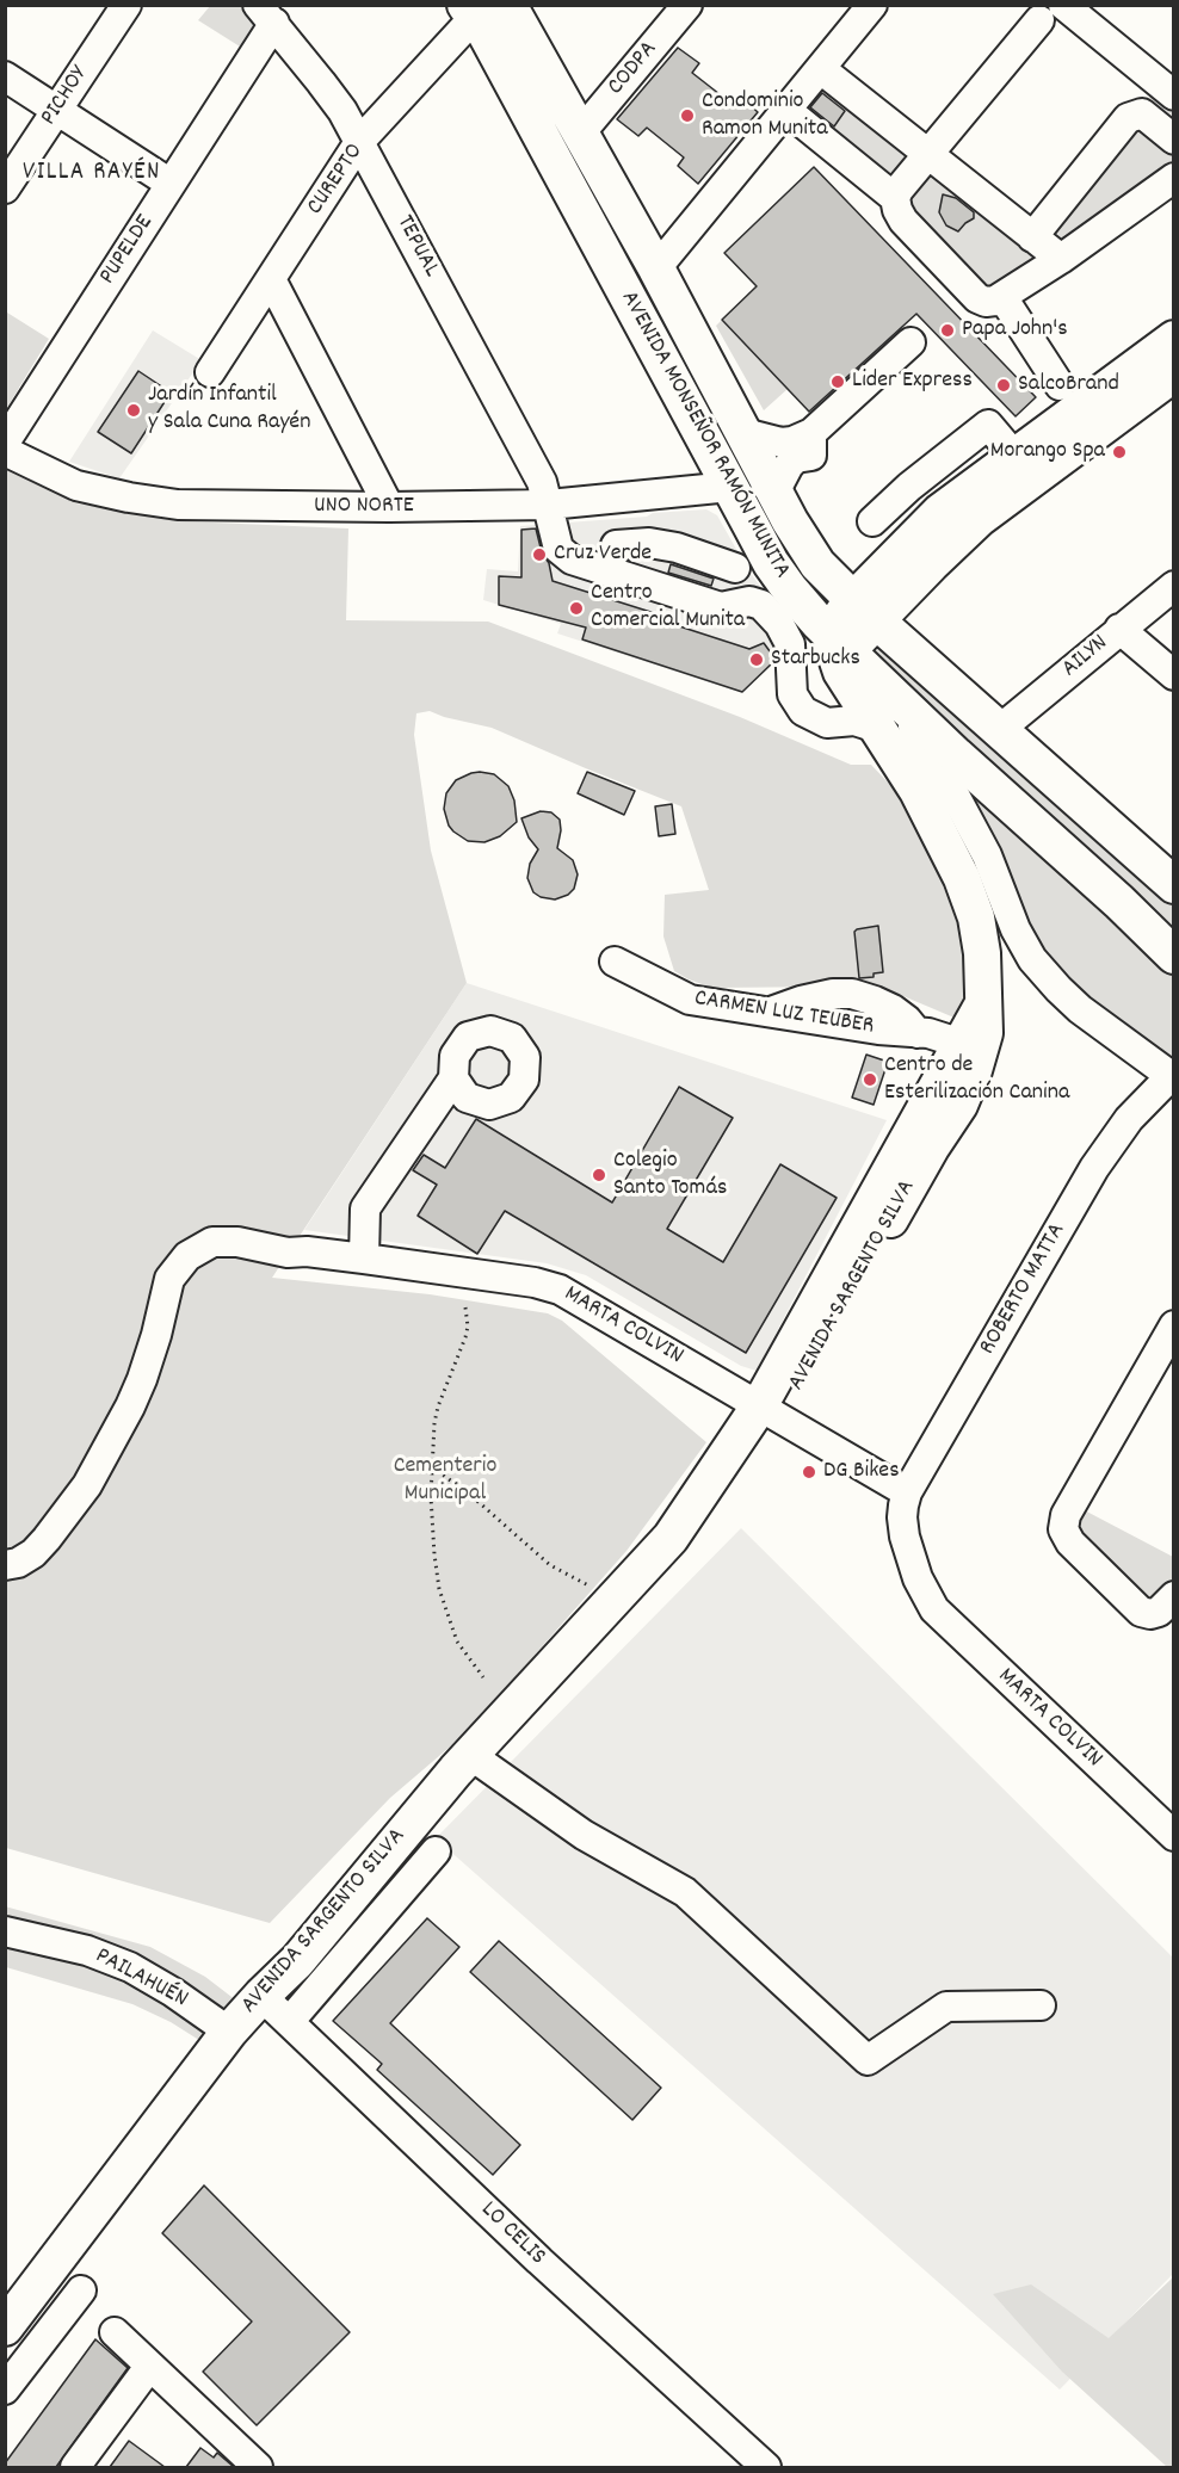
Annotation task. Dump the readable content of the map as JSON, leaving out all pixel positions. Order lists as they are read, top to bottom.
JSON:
{
  "streets": {
    "main road": ["AVENIDA MONSEÑOR RAMÓN MUNITA", "AVENIDA SARGENTO SILVA"],
    "street": [
      "CODPA",
      "PICHOY",
      "CUREPTO",
      "TEPUAL",
      "PUPELDE",
      "UNO NORTE",
      "AILYN",
      "CARMEN LUZ TEUBER",
      "ROBERTO MATTA",
      "MARTA COLVIN",
      "PAILAHUÉN",
      "LO CELIS"
    ]
  },
  "crossings": [
    ["CODPA", "AVENIDA MONSEÑOR RAMÓN MUNITA"],
    ["CUREPTO", "TEPUAL"],
    ["CUREPTO", "AVENIDA MONSEÑOR RAMÓN MUNITA"],
    ["TEPUAL", "PUPELDE"],
    ["TEPUAL", "UNO NORTE"],
    ["AVENIDA MONSEÑOR RAMÓN MUNITA", "UNO NORTE"],
    ["AVENIDA MONSEÑOR RAMÓN MUNITA", "AILYN"],
    ["AVENIDA MONSEÑOR RAMÓN MUNITA", "AVENIDA SARGENTO SILVA"],
    ["CARMEN LUZ TEUBER", "AVENIDA SARGENTO SILVA"],
    ["AVENIDA SARGENTO SILVA", "MARTA COLVIN"],
    ["AVENIDA SARGENTO SILVA", "PAILAHUÉN"],
    ["AVENIDA SARGENTO SILVA", "LO CELIS"],
    ["ROBERTO MATTA", "MARTA COLVIN"]
  ],
  "districts": ["VILLA RAYÉN"],
  "parks": ["Cementerio Municipal"],
  "places": [
    "Condominio Ramon Munita",
    "Papa John's",
    "Lider Express",
    "SalcoBrand",
    "Jardín Infantil y Sala Cuna Rayén",
    "Morango Spa",
    "Cruz Verde",
    "Centro Comercial Munita",
    "Starbucks",
    "Centro de Esterilización Canina",
    "Colegio Santo Tomás",
    "DG Bikes"
  ]
}
